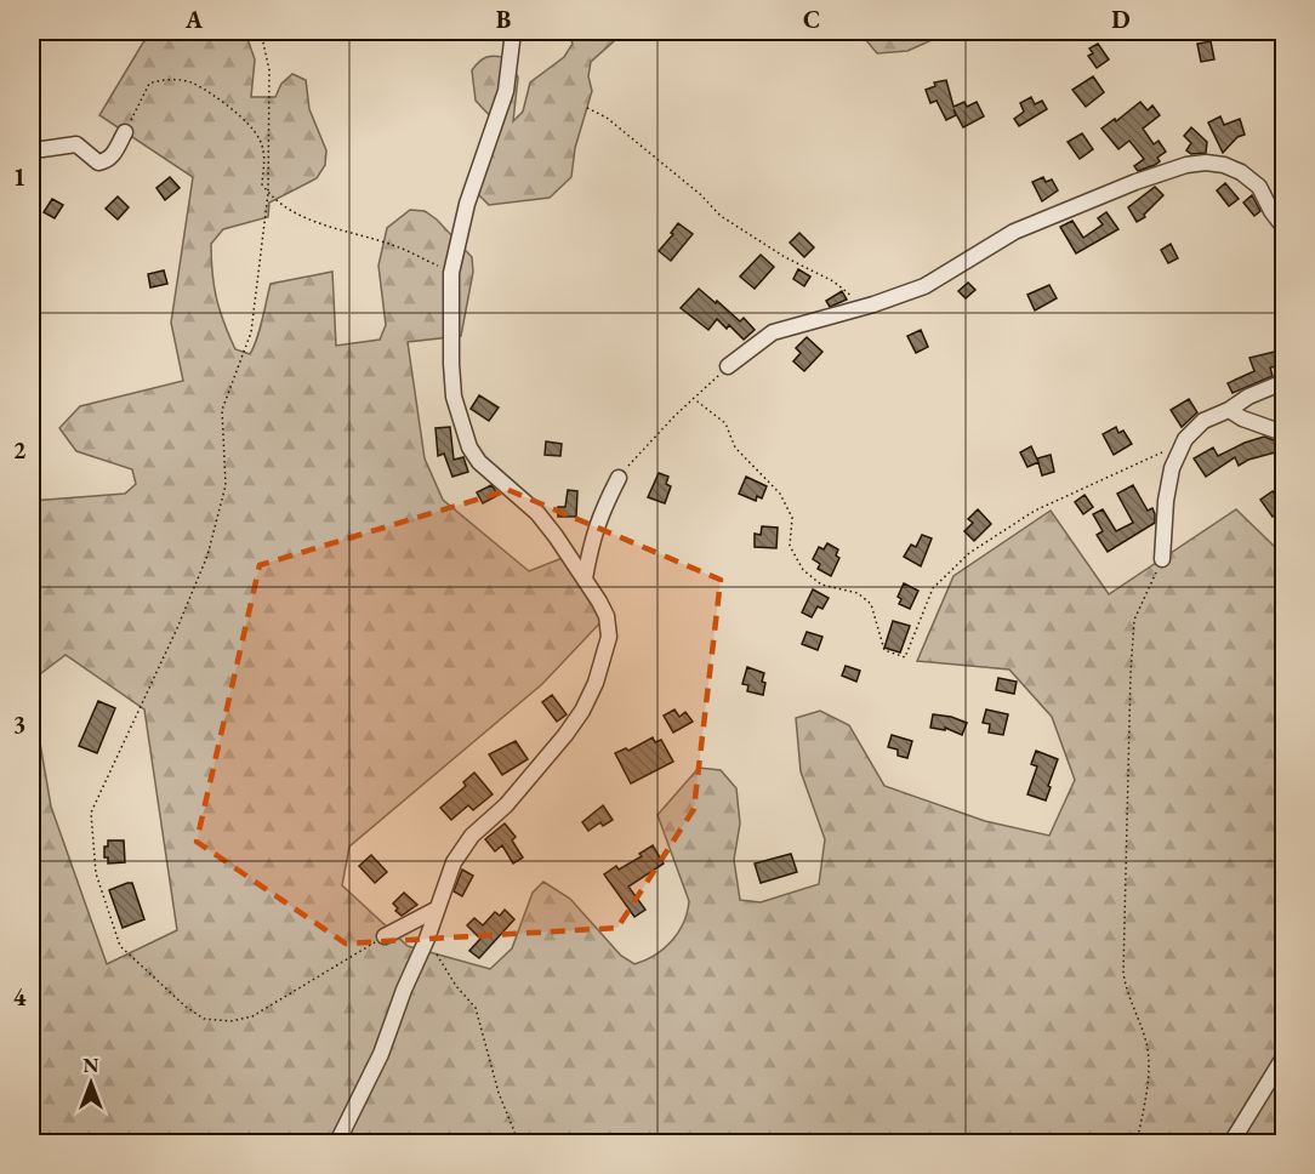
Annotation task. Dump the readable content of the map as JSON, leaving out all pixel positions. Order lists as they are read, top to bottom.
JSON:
{
  "north": "top",
  "grid": {
    "columns": [
      "A",
      "B",
      "C",
      "D"
    ],
    "rows": [
      "1",
      "2",
      "3",
      "4"
    ]
  }
}
